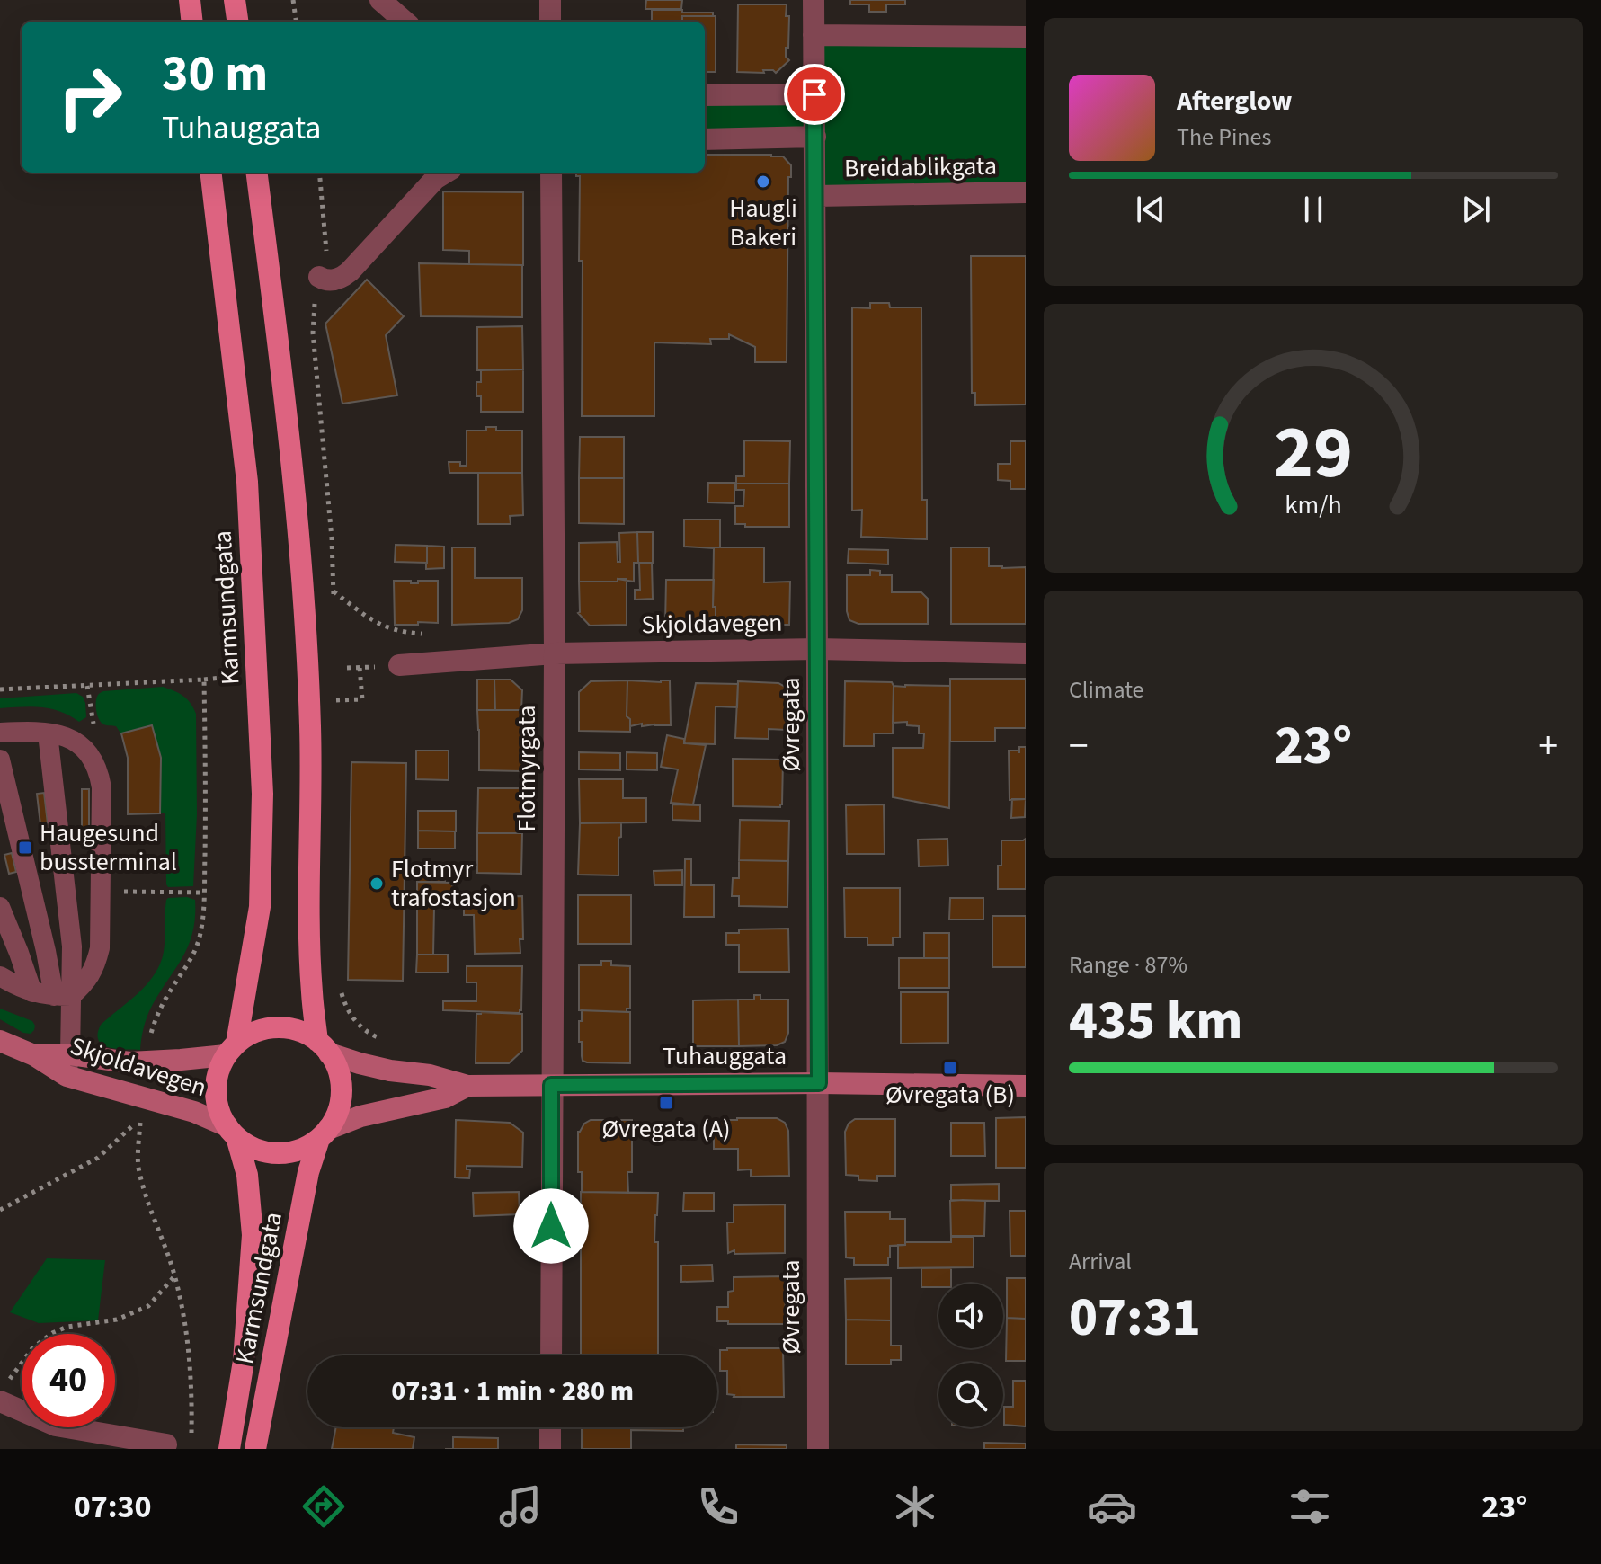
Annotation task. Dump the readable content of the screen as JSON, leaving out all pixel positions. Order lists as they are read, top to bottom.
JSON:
{
  "streets": {
    "main road": ["Karmsundgata", "Skjoldavegen", "Tuhauggata"],
    "street": ["Breidablikgata", "Øvregata", "Flotmyrgata"]
  },
  "crossings": [
    ["Breidablikgata", "Øvregata"],
    ["Karmsundgata", "Skjoldavegen"],
    ["Karmsundgata", "Tuhauggata"],
    ["Skjoldavegen", "Øvregata"],
    ["Skjoldavegen", "Flotmyrgata"],
    ["Skjoldavegen", "Tuhauggata"],
    ["Øvregata", "Tuhauggata"],
    ["Flotmyrgata", "Tuhauggata"]
  ],
  "places": {
    "other": ["Haugli Bakeri", "Flotmyr trafostasjon"],
    "transit": ["Haugesund bussterminal", "Øvregata (B)", "Øvregata (A)"]
  },
  "page": {
    "turn": ["30 m", "Tuhauggata"],
    "song": ["Afterglow", "The Pines"],
    "tile": [
      "Climate",
      ["Range · 87%", "435 km"],
      ["Arrival", "07:31"]
    ],
    "heat": ["−", "23°", "+"],
    "limit": "40",
    "trip": "07:31 · 1 min · 280 m",
    "tabs": ["07:30", "23°"],
    "gauge": ["29", "km/h"]
  }
}
